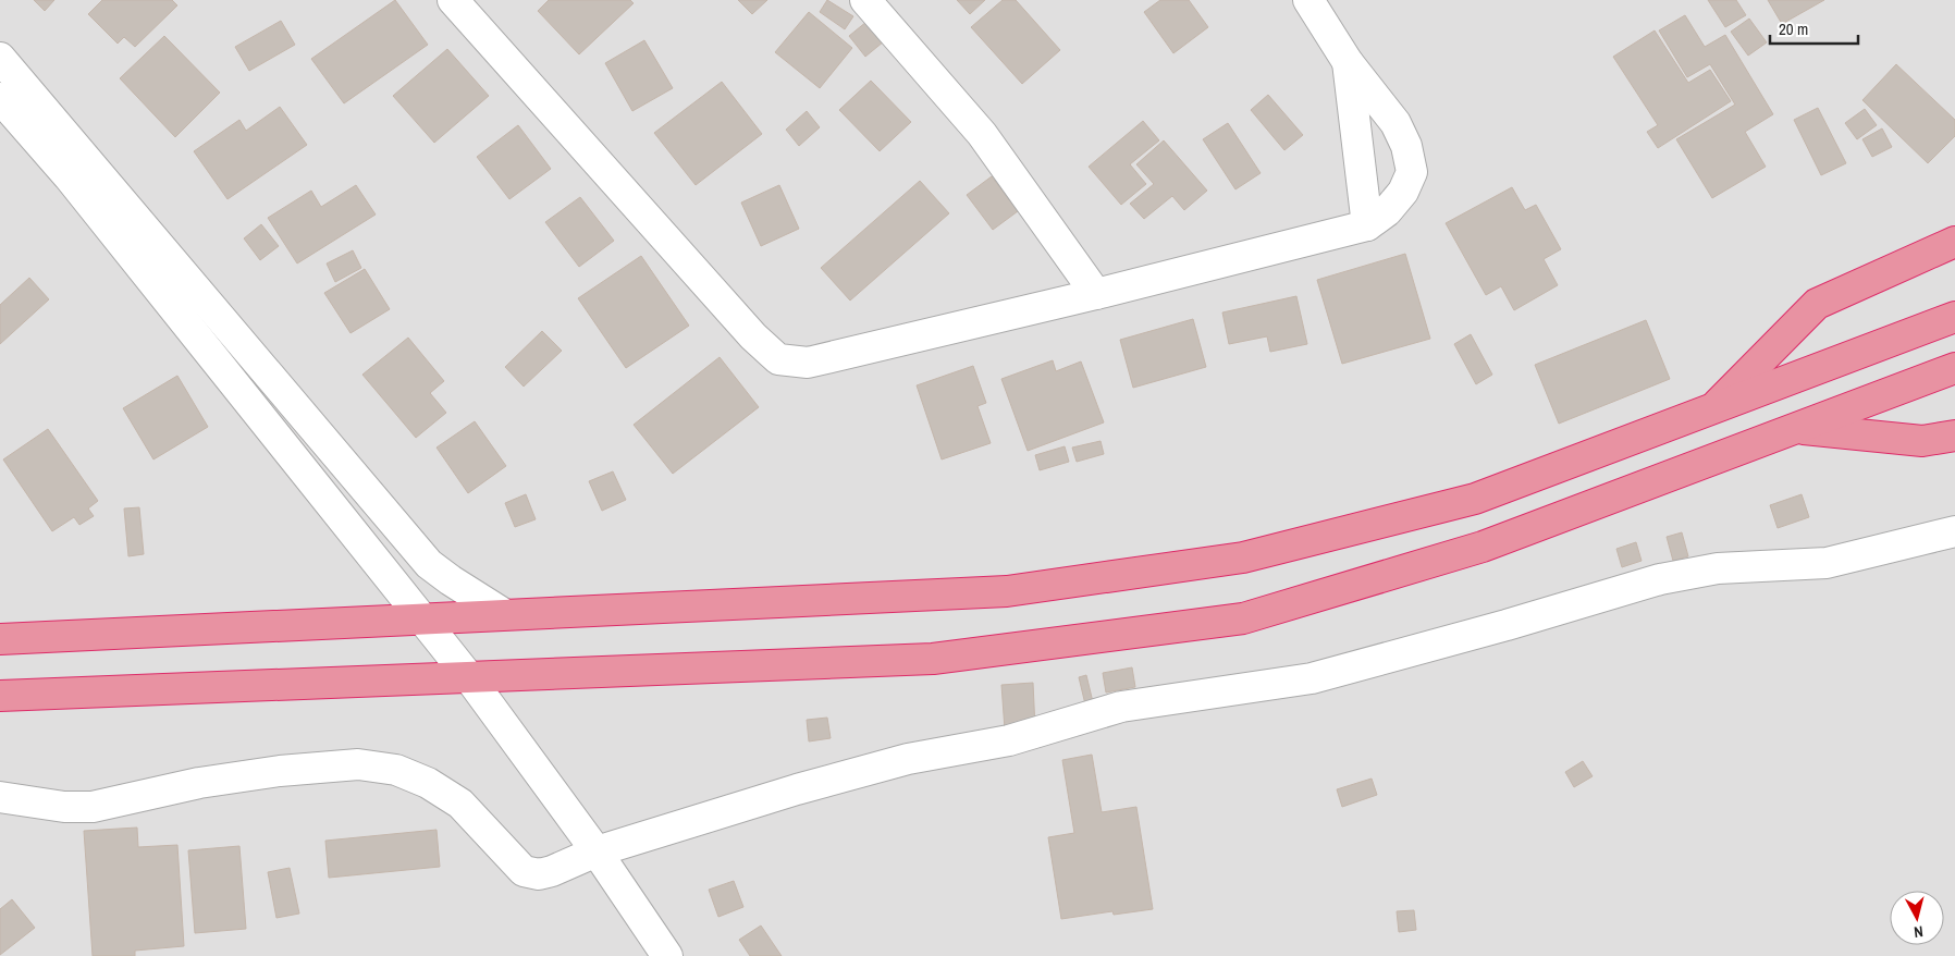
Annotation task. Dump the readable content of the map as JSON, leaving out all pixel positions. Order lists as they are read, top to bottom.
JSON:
{
  "scale_bar": "20 m",
  "north": "bottom"
}
